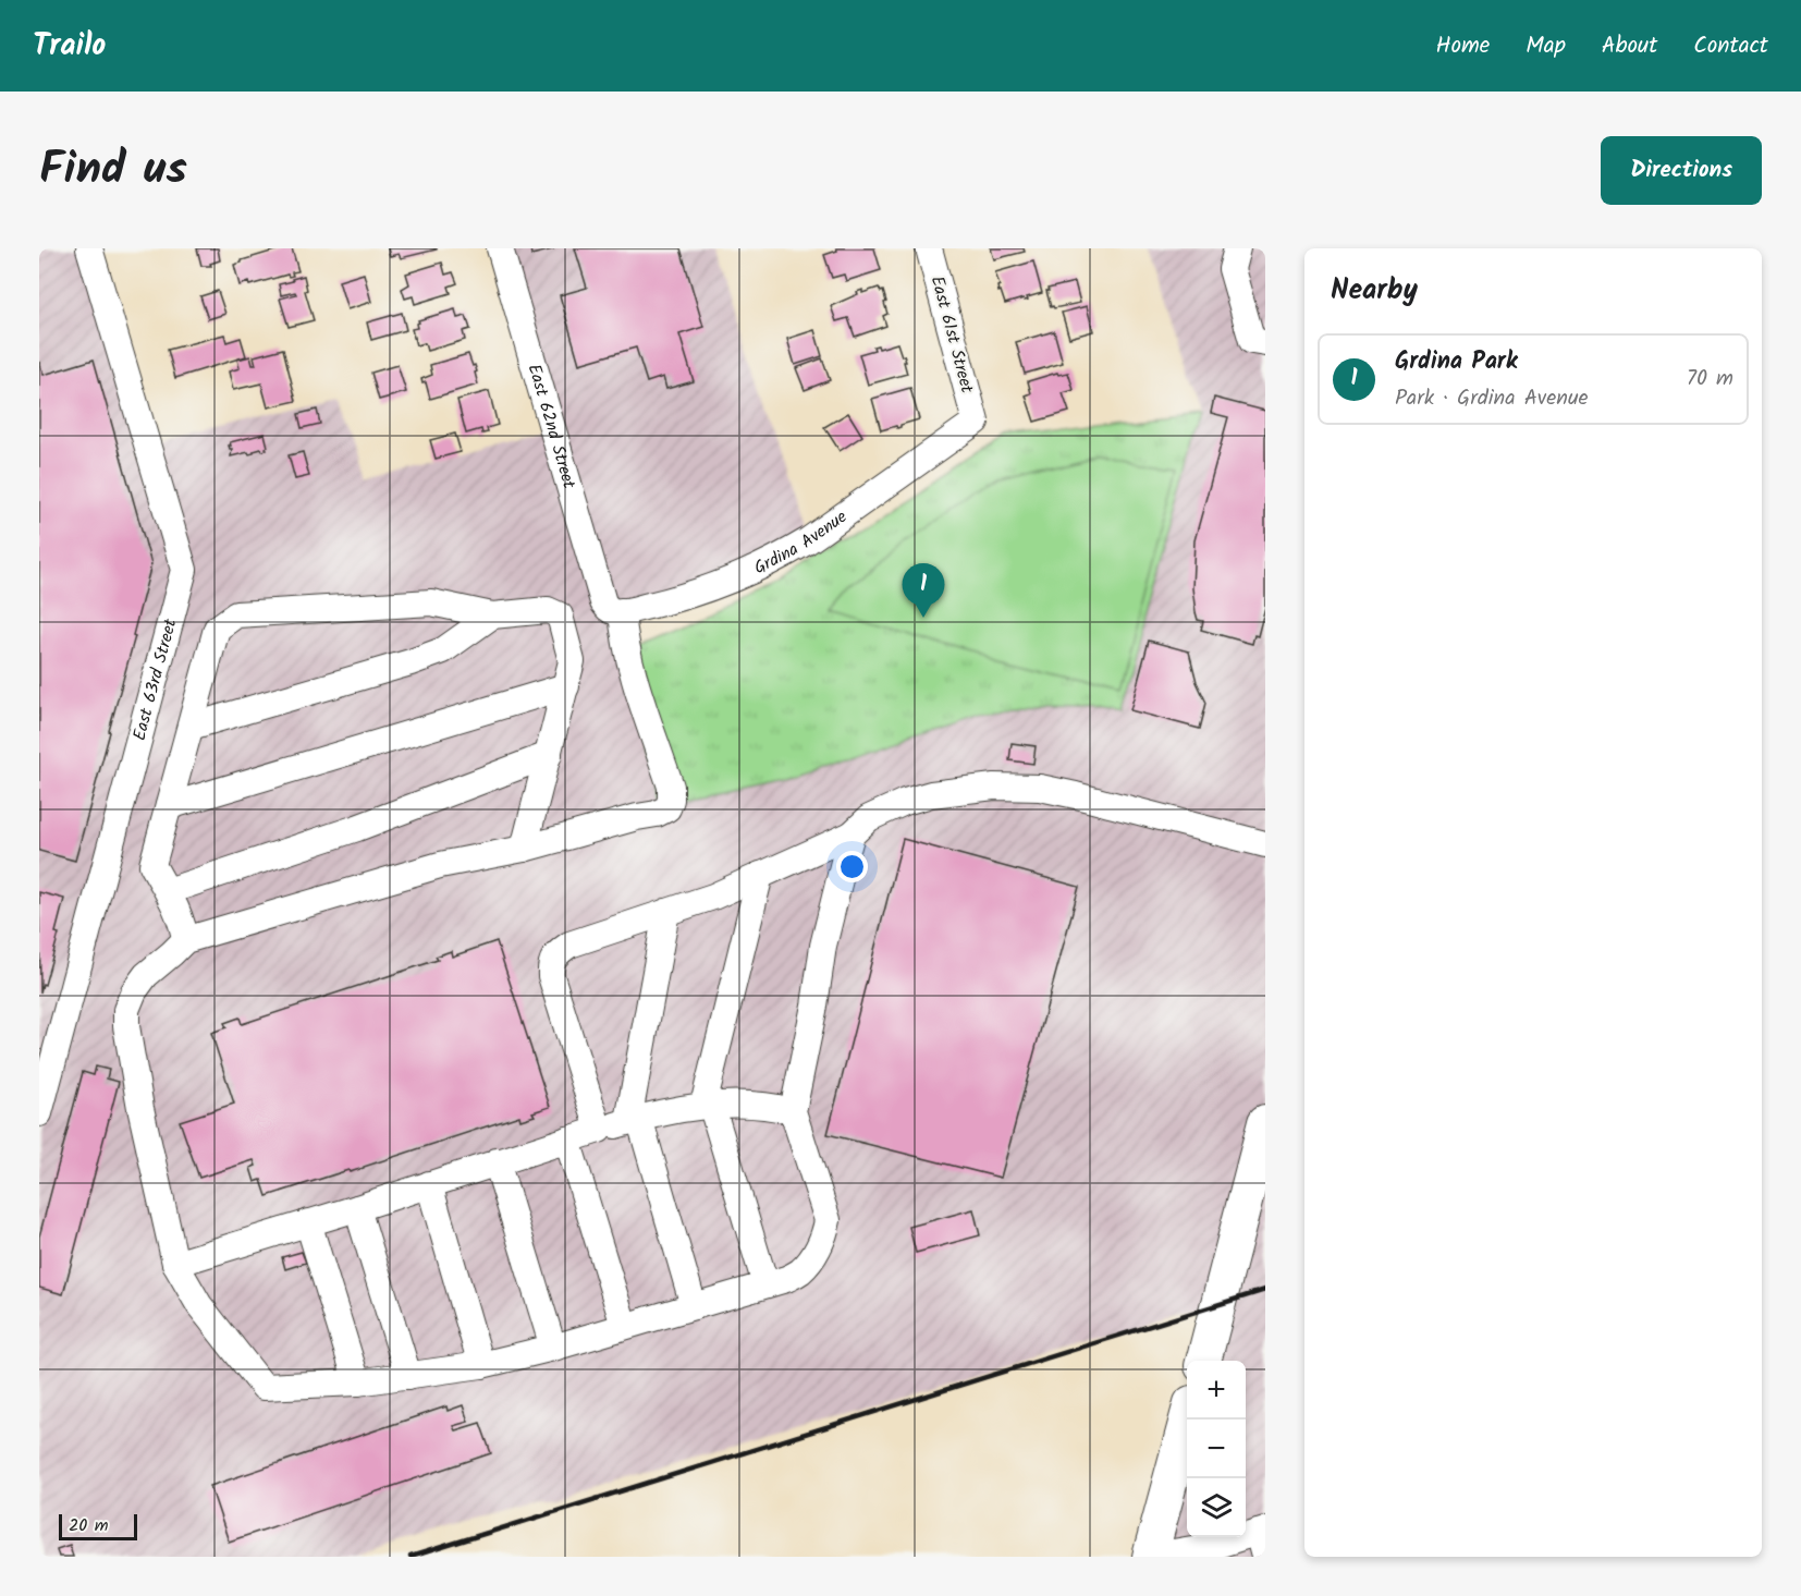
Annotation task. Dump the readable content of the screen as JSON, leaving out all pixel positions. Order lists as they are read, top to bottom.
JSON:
{
  "streets": {
    "street": [
      "East 61st Street",
      "East 62nd Street",
      "Grdina Avenue",
      "East 63rd Street"
    ]
  },
  "crossings": [
    ["East 61st Street", "Grdina Avenue"],
    ["East 62nd Street", "Grdina Avenue"]
  ],
  "scale_bar": "20 m",
  "page": {
    "header": "Trailo",
    "nav": [
      "Home",
      "Map",
      "About",
      "Contact"
    ],
    "title": "Find us",
    "buttons": "Directions",
    "heading": "Nearby",
    "list": [
      {
        "mark": "1",
        "name": "Grdina Park",
        "note": "Park · Grdina Avenue",
        "value": "70 m"
      }
    ],
    "pins": "1",
    "map_buttons": ["+", "−"],
    "scale": "20 m"
  }
}
